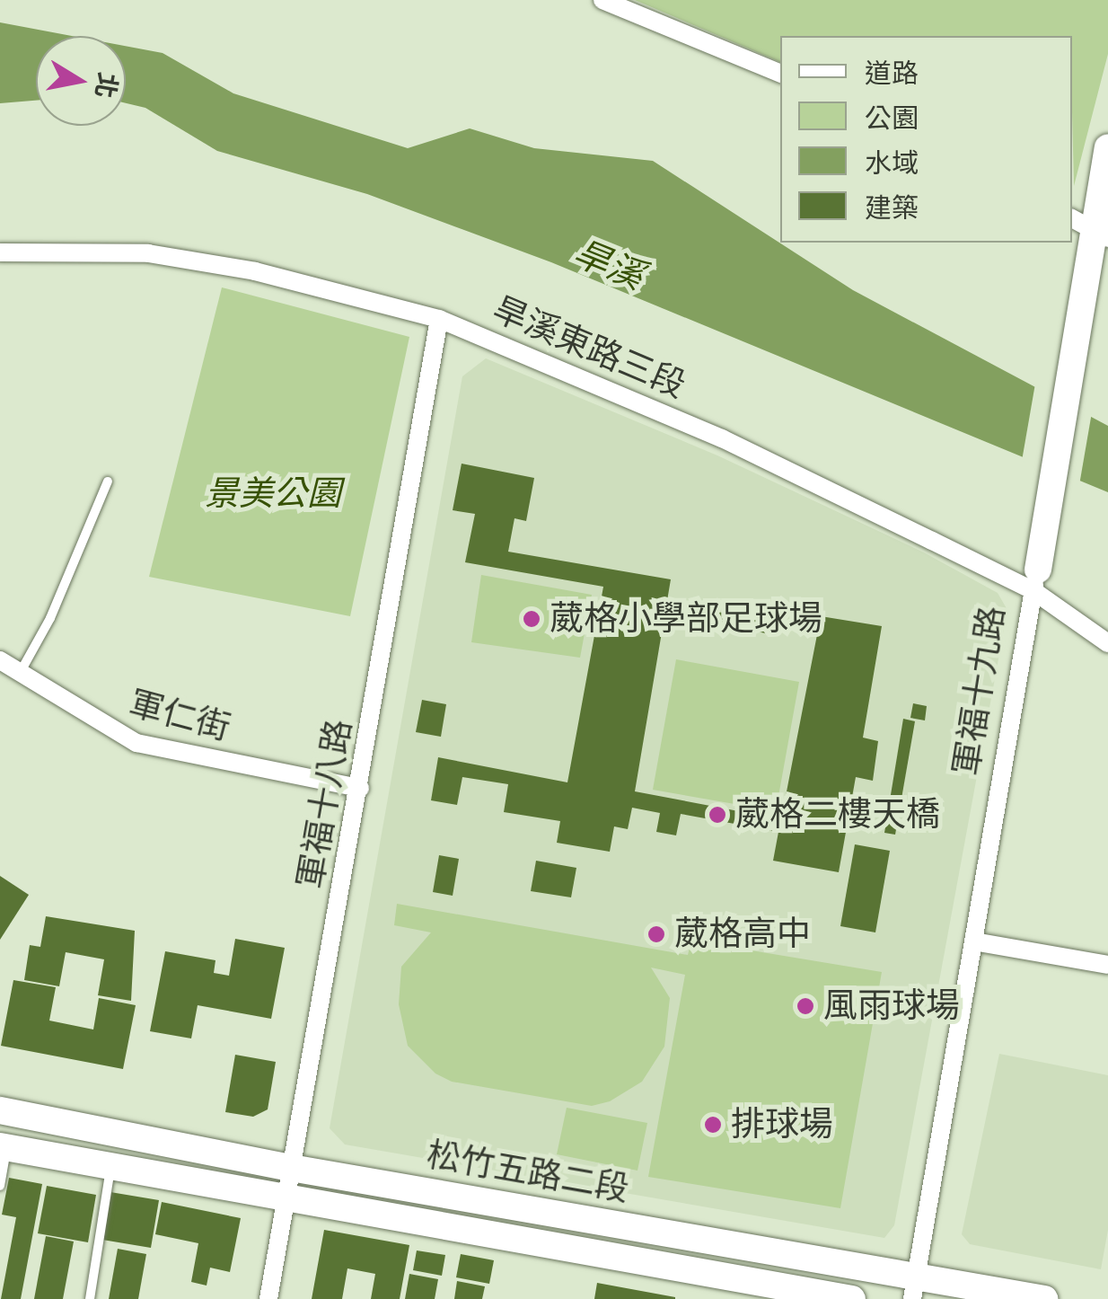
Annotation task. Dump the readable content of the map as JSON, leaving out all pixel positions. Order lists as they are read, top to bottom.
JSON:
{
  "streets": {
    "street": [
      "旱溪東路三段",
      "軍福十九路",
      "軍仁街",
      "軍福十八路",
      "松竹五路二段"
    ]
  },
  "crossings": [
    ["旱溪東路三段", "軍福十九路"],
    ["旱溪東路三段", "軍福十八路"],
    ["軍福十九路", "松竹五路二段"],
    ["軍仁街", "軍福十八路"],
    ["軍福十八路", "松竹五路二段"]
  ],
  "water": ["旱溪"],
  "parks": ["景美公園"],
  "places": [
    "葳格小學部足球場",
    "葳格二樓天橋",
    "葳格高中",
    "風雨球場",
    "排球場"
  ],
  "legend": [
    "道路",
    "公園",
    "水域",
    "建築"
  ],
  "north": "right"
}
